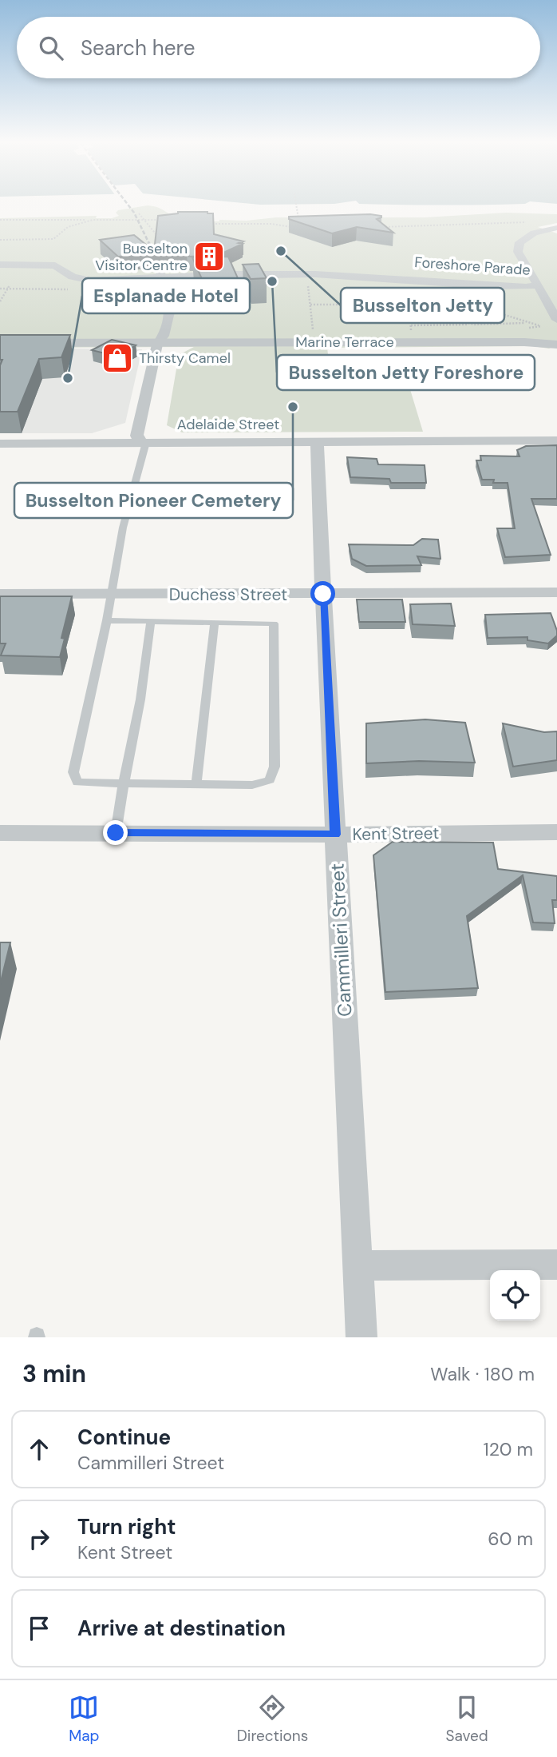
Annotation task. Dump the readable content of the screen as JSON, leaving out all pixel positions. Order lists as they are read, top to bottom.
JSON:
{
  "streets": {
    "street": [
      "Foreshore Parade",
      "Marine Terrace",
      "Adelaide Street",
      "Duchess Street",
      "Kent Street",
      "Cammilleri Street"
    ]
  },
  "crossings": [
    ["Adelaide Street", "Cammilleri Street"],
    ["Duchess Street", "Cammilleri Street"],
    ["Kent Street", "Cammilleri Street"]
  ],
  "places": {
    "other": [
      "Busselton Jetty",
      "Busselton Jetty Foreshore",
      "Esplanade Hotel",
      "Busselton Pioneer Cemetery"
    ],
    "building": ["Busselton Visitor Centre"],
    "shop": ["Thirsty Camel"]
  },
  "page": {
    "search": "Search here",
    "heading": ["3 min", "Walk · 180 m"],
    "list": [
      ["Continue", "Cammilleri Street", "120 m"],
      ["Turn right", "Kent Street", "60 m"],
      "Arrive at destination"
    ],
    "nav": ["Map", "Directions", "Saved"]
  }
}
